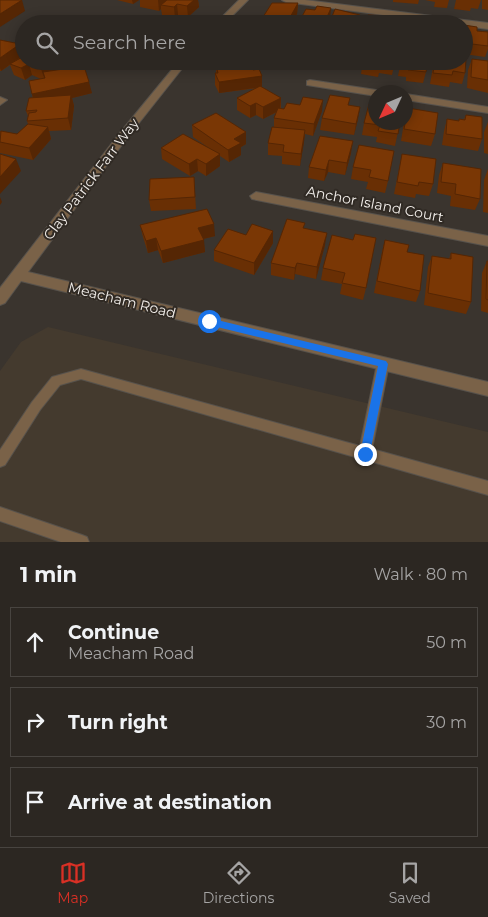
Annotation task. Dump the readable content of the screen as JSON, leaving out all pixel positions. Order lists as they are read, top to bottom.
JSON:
{
  "streets": {
    "street": ["Clay Patrick Farr Way", "Anchor Island Court", "Meacham Road"]
  },
  "crossings": [
    ["Clay Patrick Farr Way", "Meacham Road"]
  ],
  "north": "bottom left",
  "page": {
    "search": "Search here",
    "heading": ["1 min", "Walk · 80 m"],
    "list": [
      ["Continue", "Meacham Road", "50 m"],
      ["Turn right", "30 m"],
      "Arrive at destination"
    ],
    "nav": ["Map", "Directions", "Saved"]
  }
}
